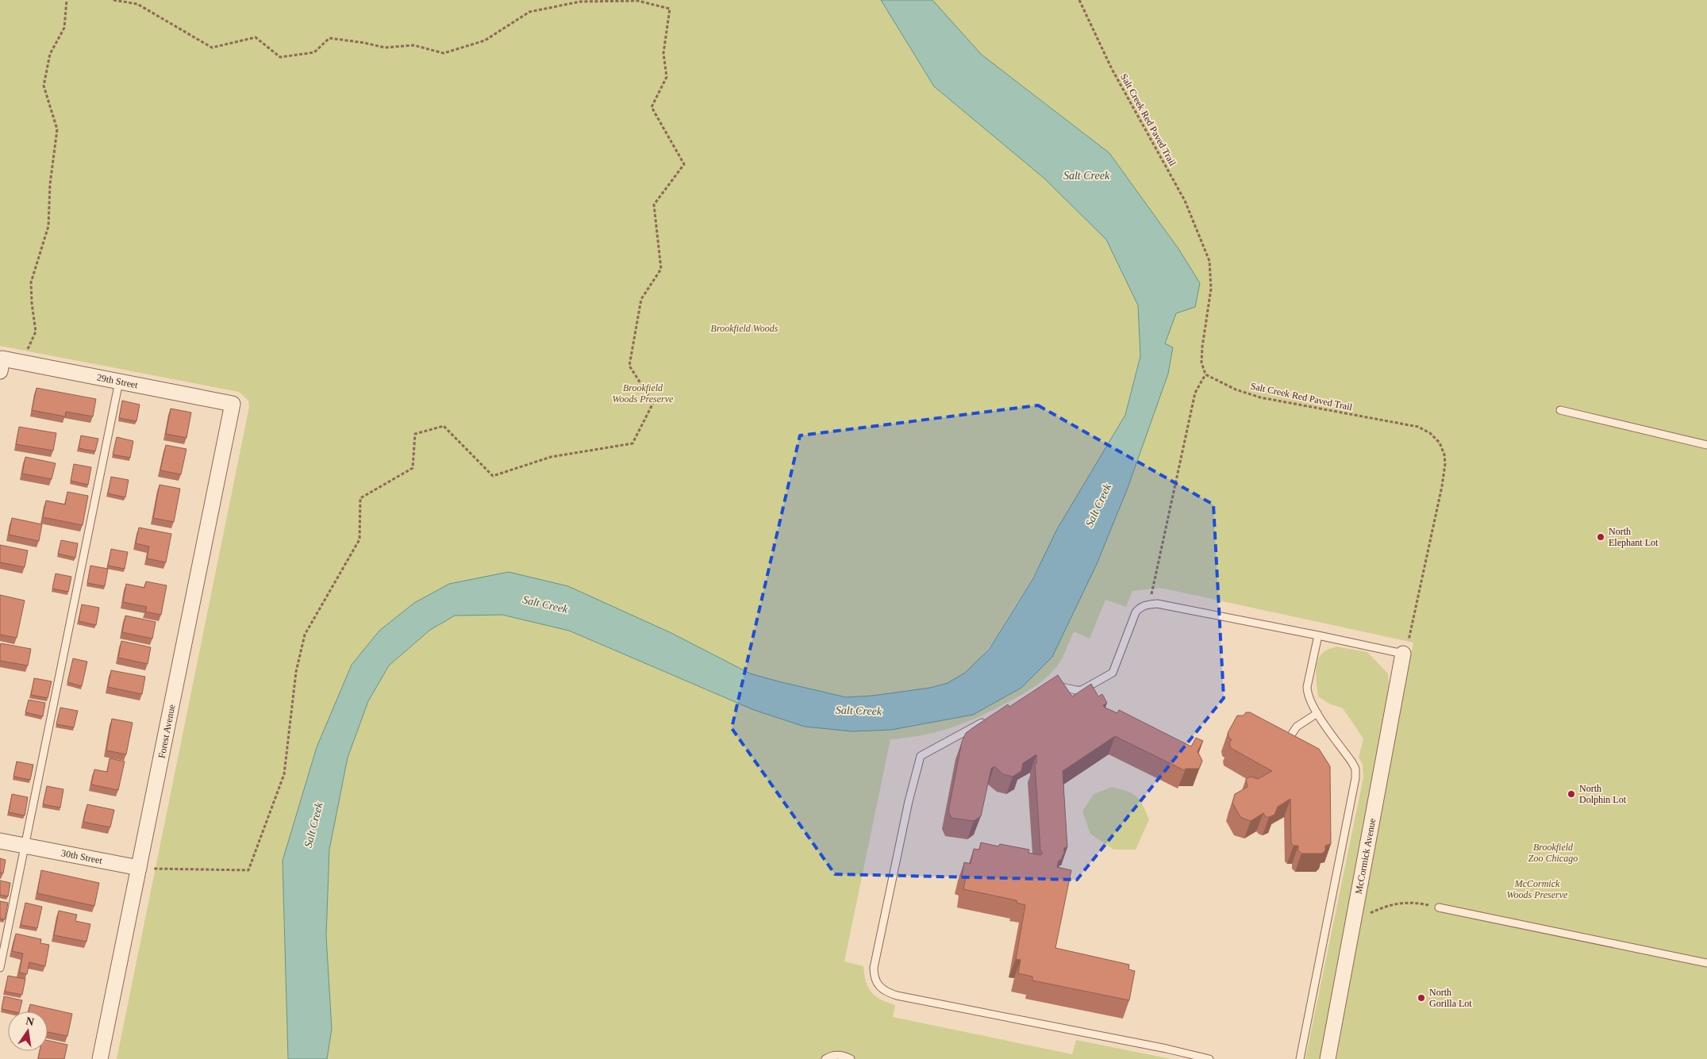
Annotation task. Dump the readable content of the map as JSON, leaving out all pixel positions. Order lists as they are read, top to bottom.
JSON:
{
  "streets": {
    "street": [
      "29th Street",
      "Forest Avenue",
      "30th Street",
      "McCormick Avenue"
    ],
    "path": ["Salt Creek Red Paved Trail"]
  },
  "crossings": [
    ["Salt Creek Red Paved Trail", "McCormick Avenue"],
    ["29th Street", "Forest Avenue"],
    ["Forest Avenue", "30th Street"]
  ],
  "water": ["Salt Creek"],
  "parks": [
    "Brookfield Woods",
    "Brookfield Woods Preserve",
    "Brookfield Zoo Chicago",
    "McCormick Woods Preserve"
  ],
  "places": ["North Elephant Lot", "North Dolphin Lot", "North Gorilla Lot"],
  "north": "top"
}
